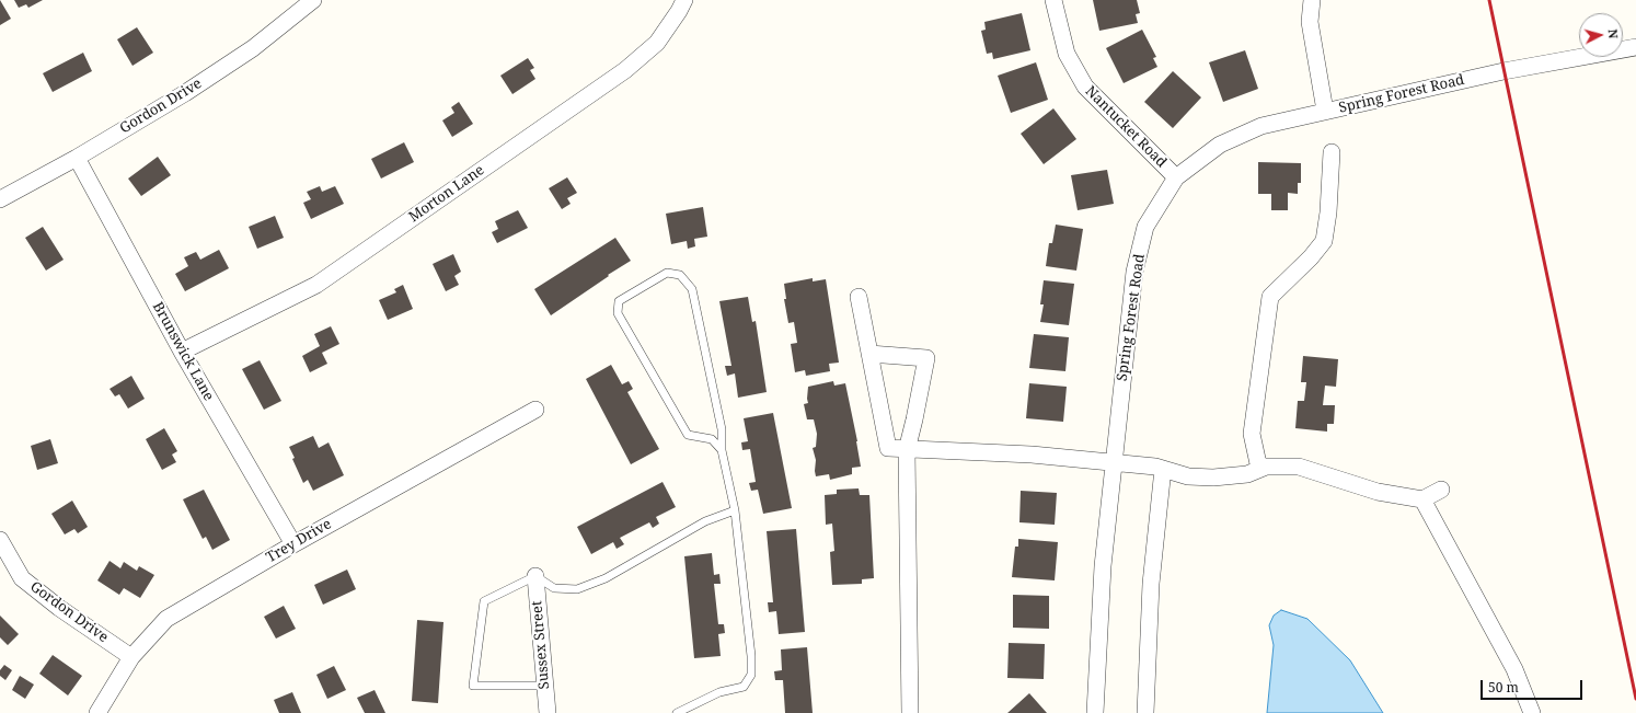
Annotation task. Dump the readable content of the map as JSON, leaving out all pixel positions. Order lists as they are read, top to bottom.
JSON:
{
  "streets": {
    "street": [
      "Spring Forest Road",
      "Gordon Drive",
      "Nantucket Road",
      "Morton Lane",
      "Brunswick Lane",
      "Trey Drive",
      "Sussex Street"
    ]
  },
  "crossings": [
    ["Spring Forest Road", "Nantucket Road"],
    ["Gordon Drive", "Brunswick Lane"],
    ["Gordon Drive", "Trey Drive"],
    ["Morton Lane", "Brunswick Lane"],
    ["Brunswick Lane", "Trey Drive"]
  ],
  "scale_bar": "50 m",
  "north": "right"
}
